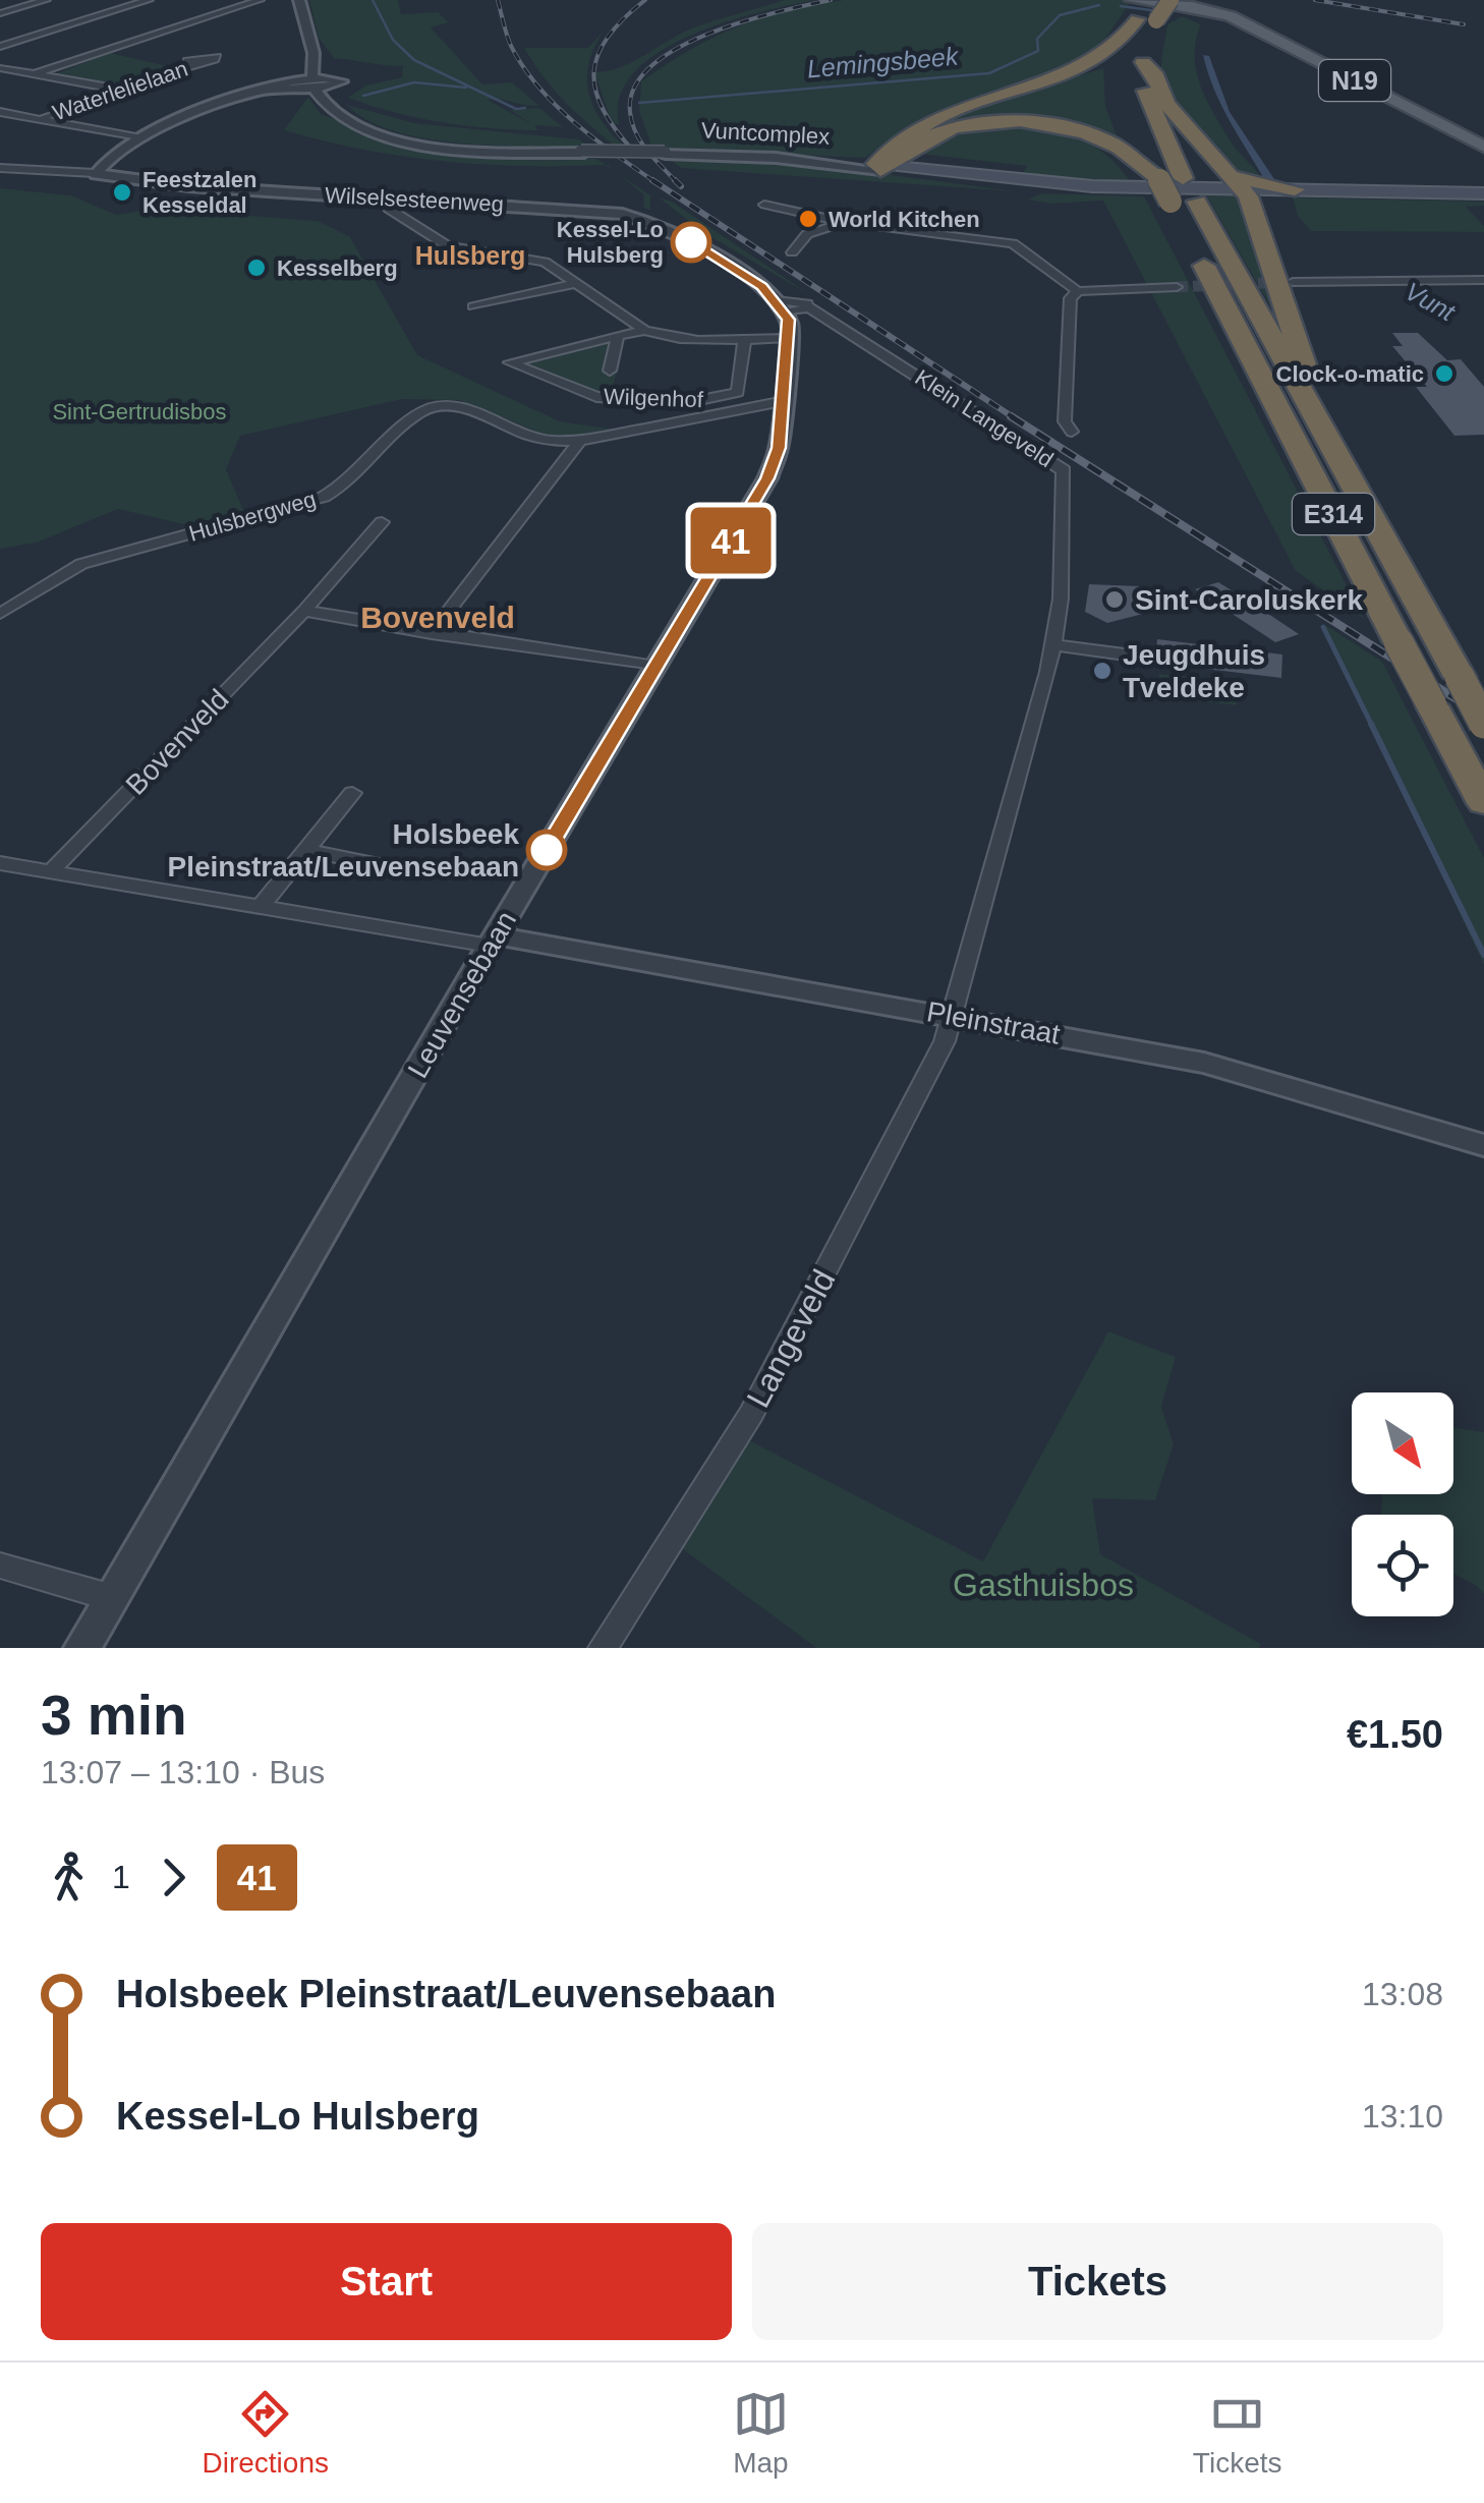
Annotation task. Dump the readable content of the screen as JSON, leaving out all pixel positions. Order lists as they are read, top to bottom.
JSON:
{
  "streets": {
    "highway": ["E314"],
    "main road": ["N19", "Vuntcomplex"],
    "street": [
      "Waterlelielaan",
      "Wilselsesteenweg",
      "Wilgenhof",
      "Klein Langeveld",
      "Hulsbergweg",
      "Bovenveld",
      "Leuvensebaan",
      "Pleinstraat",
      "Langeveld"
    ]
  },
  "crossings": [
    ["Vuntcomplex", "E314"],
    ["Wilselsesteenweg", "Klein Langeveld"],
    ["Wilselsesteenweg", "Leuvensebaan"],
    ["Klein Langeveld", "Leuvensebaan"],
    ["Klein Langeveld", "Pleinstraat"],
    ["Klein Langeveld", "Langeveld"],
    ["Hulsbergweg", "Leuvensebaan"],
    ["Leuvensebaan", "Pleinstraat"],
    ["Pleinstraat", "Langeveld"]
  ],
  "districts": ["Hulsberg", "Bovenveld"],
  "water": ["Lemingsbeek", "Vunt"],
  "parks": ["Sint-Gertrudisbos", "Gasthuisbos"],
  "places": [
    "Feestzalen Kesseldal",
    "World Kitchen",
    "Kessel-Lo Hulsberg",
    "Kesselberg",
    "Clock-o-matic",
    "Sint-Caroluskerk",
    "Jeugdhuis Tveldeke",
    "Holsbeek Pleinstraat/Leuvensebaan"
  ],
  "lines": ["bus line 41"],
  "north": "bottom right",
  "page": {
    "on_map": "41",
    "heading": ["3 min", "13:07 – 13:10 · Bus", "€1.50"],
    "legs": ["1", "41"],
    "list": [
      {
        "name": "Holsbeek Pleinstraat/Leuvensebaan",
        "value": "13:08"
      },
      {
        "name": "Kessel-Lo Hulsberg",
        "value": "13:10"
      }
    ],
    "buttons": ["Start", "Tickets"],
    "tabs": ["Directions", "Map", "Tickets"]
  }
}
